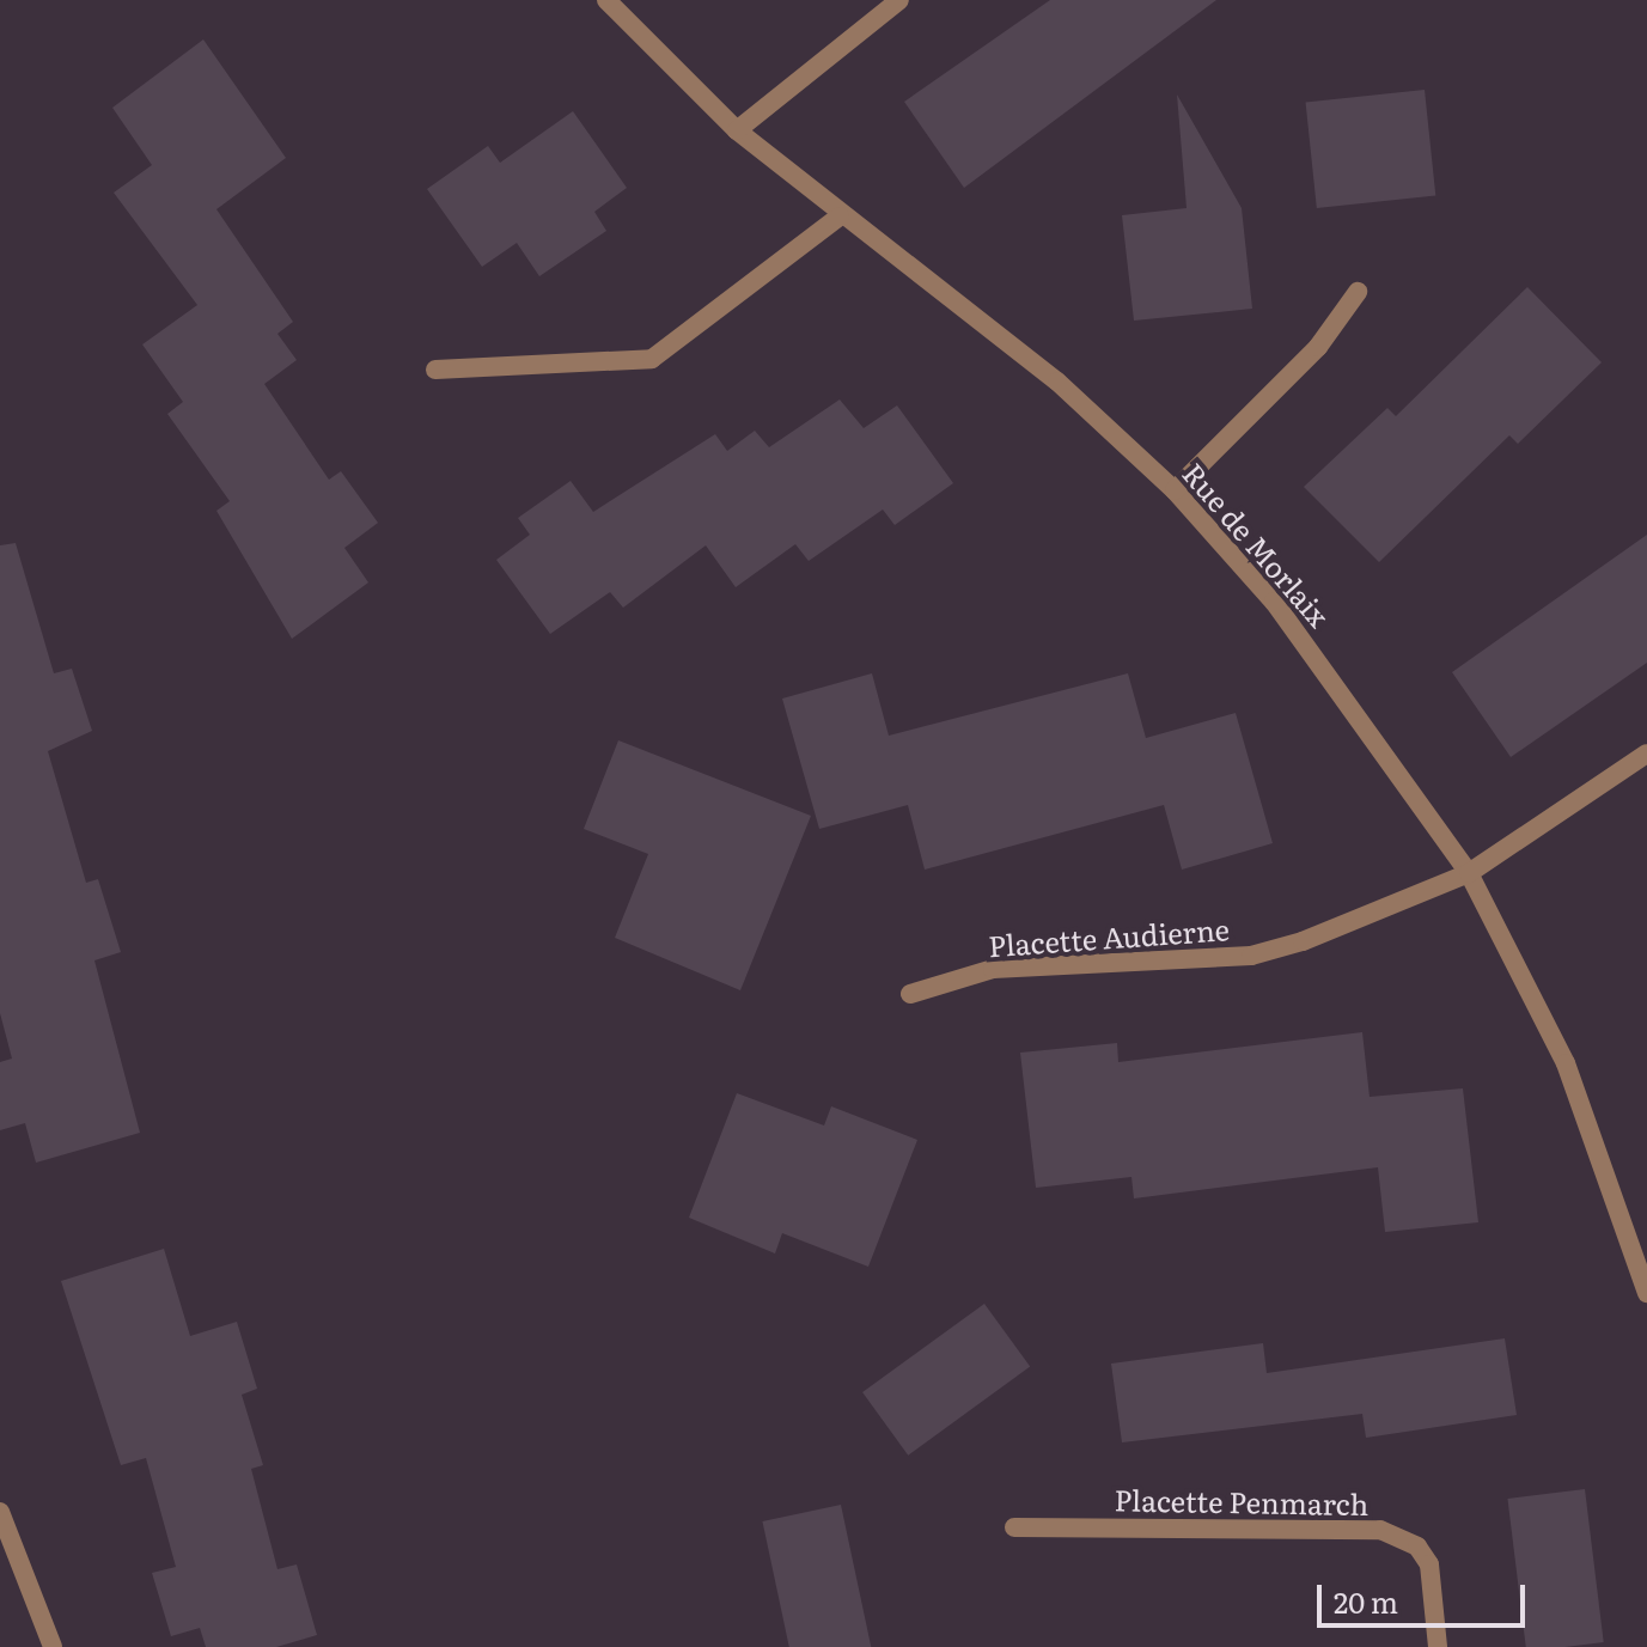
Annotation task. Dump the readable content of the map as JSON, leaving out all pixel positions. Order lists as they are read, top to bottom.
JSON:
{
  "streets": {
    "street": ["Rue de Morlaix", "Placette Audierne", "Placette Penmarch"]
  },
  "crossings": [
    ["Rue de Morlaix", "Placette Audierne"]
  ],
  "scale_bar": "20 m"
}
